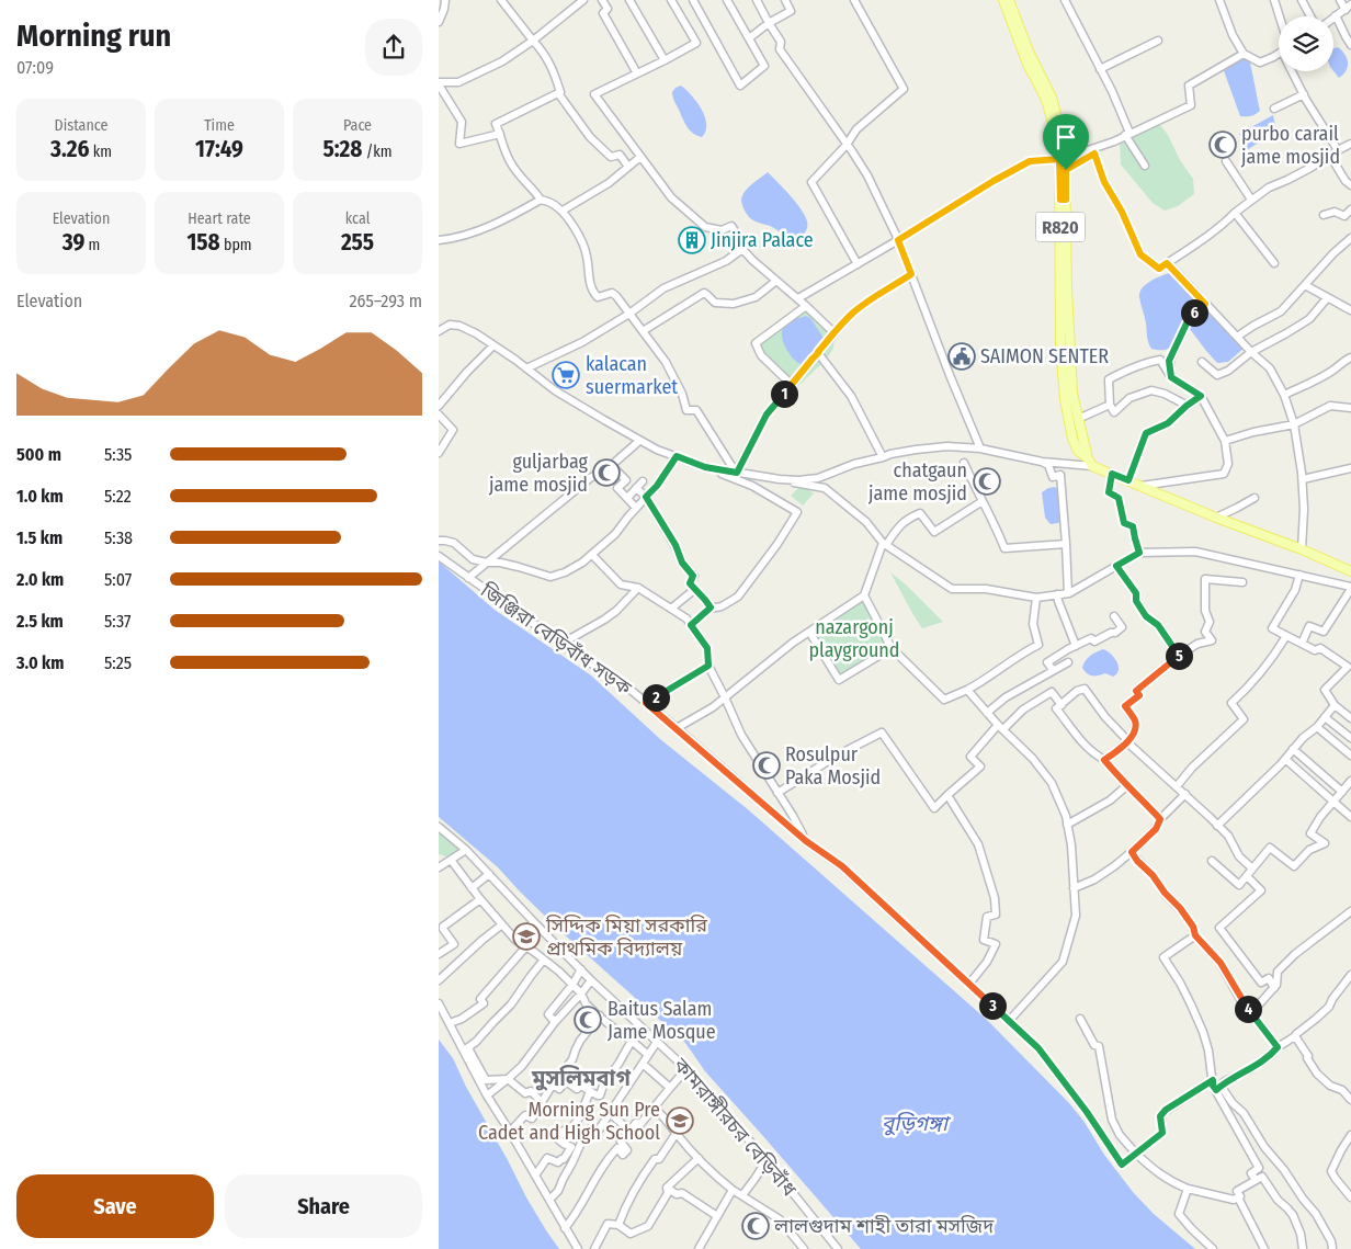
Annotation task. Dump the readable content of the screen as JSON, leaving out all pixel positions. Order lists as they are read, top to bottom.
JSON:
{
  "streets": {
    "main road": ["R820"],
    "street": ["জিঞ্জিরা বেড়িবাঁধ সড়ক", "কামরাঙ্গীরচর বেড়িবাঁধ"]
  },
  "districts": ["মুসলিমবাগ"],
  "water": ["বুড়িগঙ্গা"],
  "parks": ["nazargonj playground"],
  "places": {
    "mosque": [
      "purbo carail jame mosjid",
      "guljarbag jame mosjid",
      "chatgaun jame mosjid",
      "Rosulpur Paka Mosjid",
      "Baitus Salam Jame Mosque",
      "লালগুদাম শাহী তারা মসজিদ"
    ],
    "building": ["Jinjira Palace"],
    "public building": ["SAIMON SENTER"],
    "supermarket": ["kalacan suermarket"],
    "school or university": ["সিদ্দিক মিয়া সরকারি প্রাথমিক বিদ্যালয়", "Morning Sun Pre Cadet and High School"]
  },
  "page": {
    "heading": ["Morning run", "07:09"],
    "stats": [
      ["Distance", "3.26 km"],
      ["Time", "17:49"],
      ["Pace", "5:28 /km"],
      ["Elevation", "39 m"],
      ["Heart rate", "158 bpm"],
      ["kcal", "255"]
    ],
    "chart": ["Elevation", "265–293 m"],
    "pins": [
      "6",
      "1",
      "5",
      "2",
      "3",
      "4"
    ],
    "list": [
      {
        "name": "500 m",
        "note": "5:35"
      },
      {
        "name": "1.0 km",
        "note": "5:22"
      },
      {
        "name": "1.5 km",
        "note": "5:38"
      },
      {
        "name": "2.0 km",
        "note": "5:07"
      },
      {
        "name": "2.5 km",
        "note": "5:37"
      },
      {
        "name": "3.0 km",
        "note": "5:25"
      }
    ],
    "buttons": ["Save", "Share"]
  }
}
